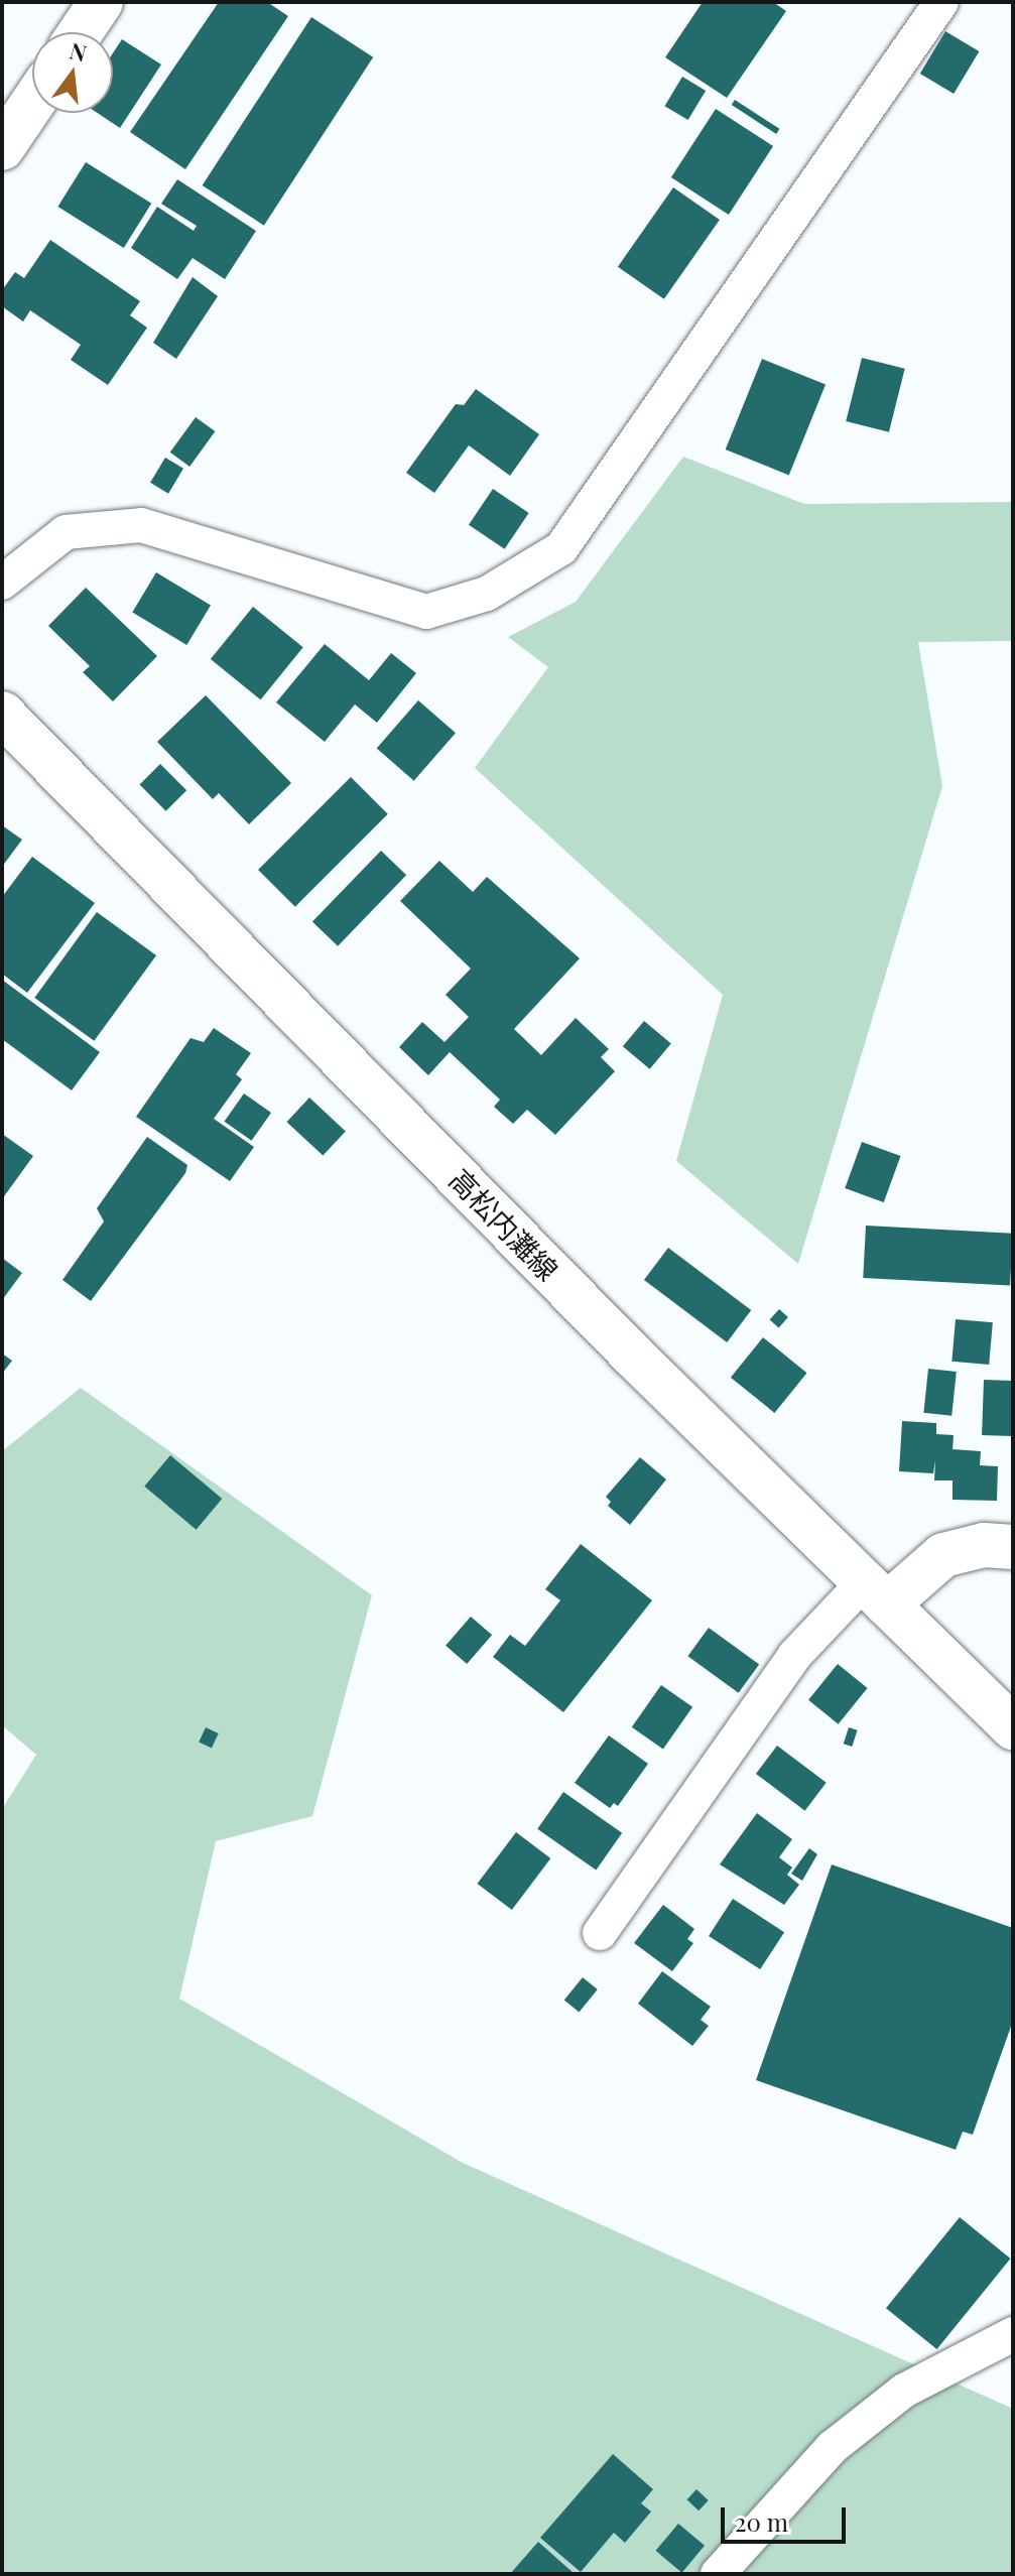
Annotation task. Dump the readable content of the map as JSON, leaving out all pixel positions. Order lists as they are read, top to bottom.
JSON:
{
  "streets": {
    "main road": ["高松内灘線"]
  },
  "scale_bar": "20 m",
  "north": "top"
}
